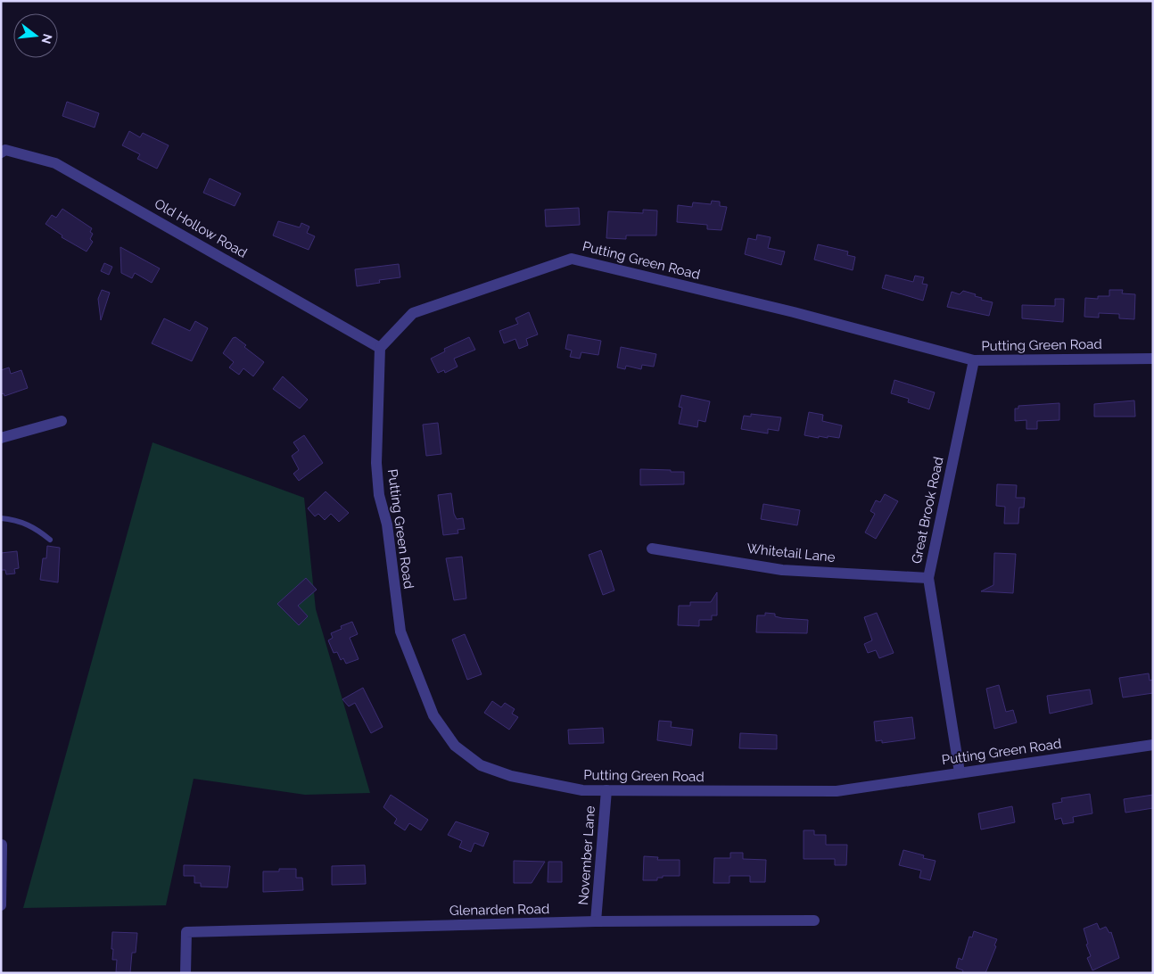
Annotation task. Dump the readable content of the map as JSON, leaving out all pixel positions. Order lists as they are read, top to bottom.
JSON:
{
  "streets": {
    "street": [
      "Old Hollow Road",
      "Putting Green Road",
      "Great Brook Road",
      "Whitetail Lane",
      "November Lane",
      "Glenarden Road"
    ]
  },
  "crossings": [
    ["Old Hollow Road", "Putting Green Road"],
    ["Putting Green Road", "Great Brook Road"],
    ["Putting Green Road", "November Lane"],
    ["Great Brook Road", "Whitetail Lane"],
    ["November Lane", "Glenarden Road"]
  ],
  "north": "right"
}
